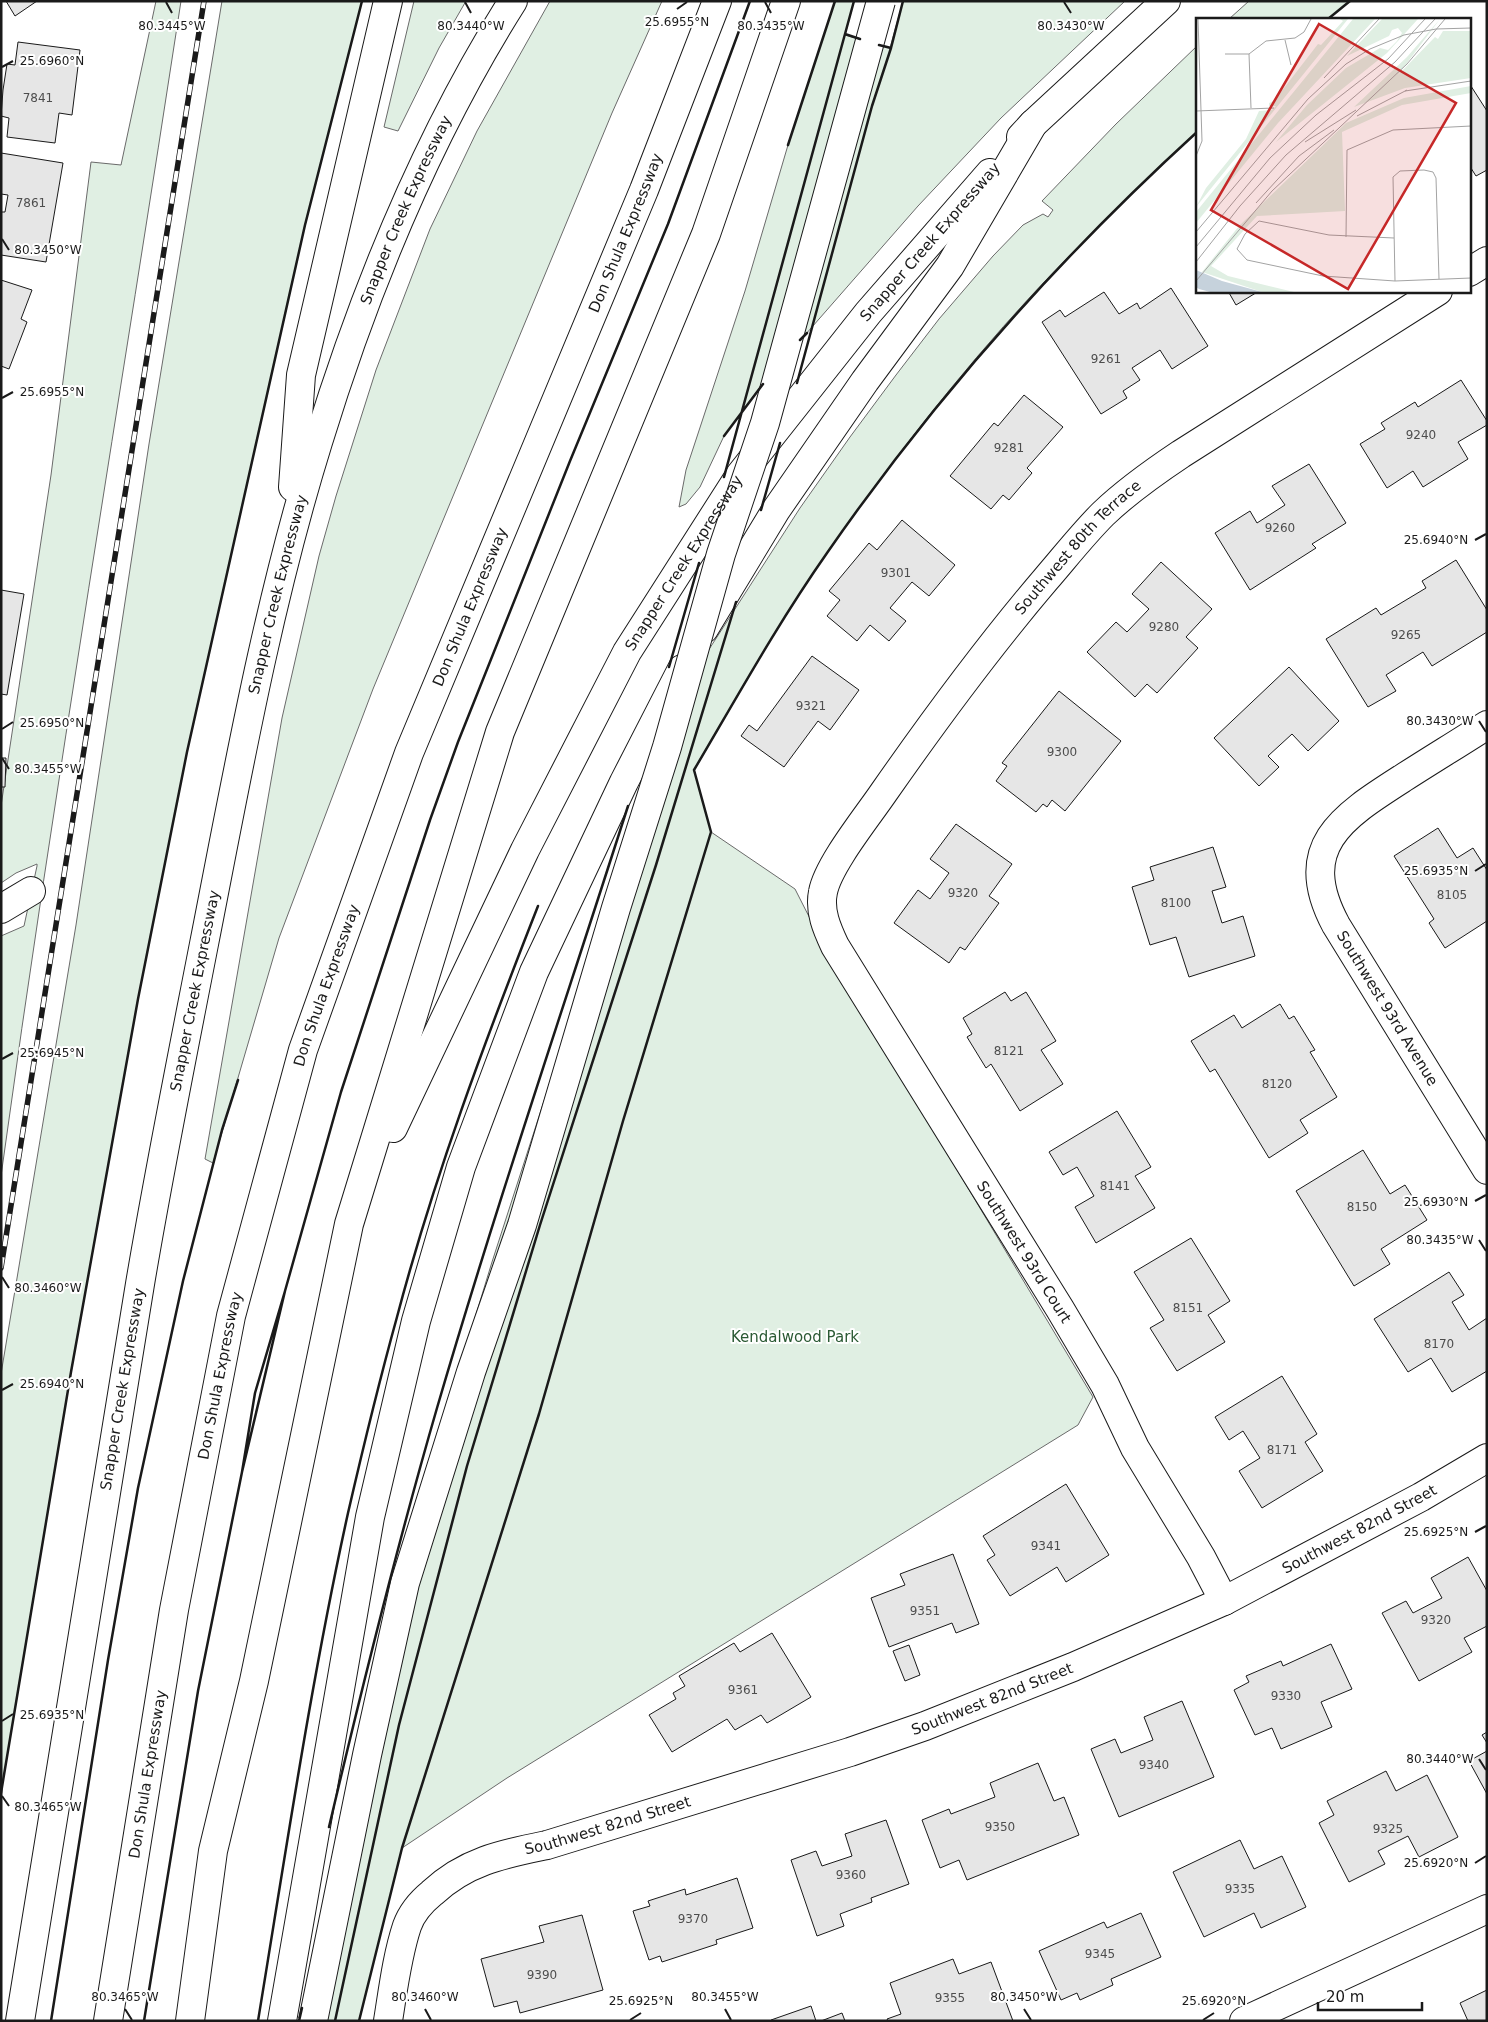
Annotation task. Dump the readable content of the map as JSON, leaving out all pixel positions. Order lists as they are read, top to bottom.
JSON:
{
  "streets": {
    "main road": [
      "Snapper Creek Expressway",
      "Don Shula Expressway",
      "Southwest 80th Terrace",
      "Southwest 93rd Avenue",
      "Southwest 93rd Court",
      "Southwest 82nd Street"
    ]
  },
  "crossings": [
    ["Southwest 80th Terrace", "Southwest 93rd Court"],
    ["Southwest 93rd Court", "Southwest 82nd Street"]
  ],
  "parks": ["Kendalwood Park"],
  "house_numbers": [
    "7841",
    "7861",
    "9261",
    "9240",
    "9281",
    "9260",
    "9301",
    "9280",
    "9265",
    "9321",
    "9300",
    "9320",
    "8105",
    "8100",
    "8121",
    "8120",
    "8141",
    "8150",
    "8151",
    "8170",
    "8171",
    "9341",
    "9351",
    "9320",
    "9361",
    "9330",
    "9340",
    "9350",
    "9325",
    "9360",
    "9335",
    "9370",
    "9345",
    "9390",
    "9355"
  ],
  "scale_bar": "20 m",
  "coordinates": [
    "25.6955°N",
    "80.3440°W",
    "80.3430°W",
    "80.3445°W",
    "80.3435°W",
    "25.6960°N",
    "80.3450°W",
    "25.6940°N",
    "25.6950°N",
    "80.3455°W",
    "25.6935°N",
    "25.6945°N",
    "25.6930°N",
    "80.3460°W",
    "25.6925°N",
    "80.3465°W",
    "25.6920°N"
  ]
}
